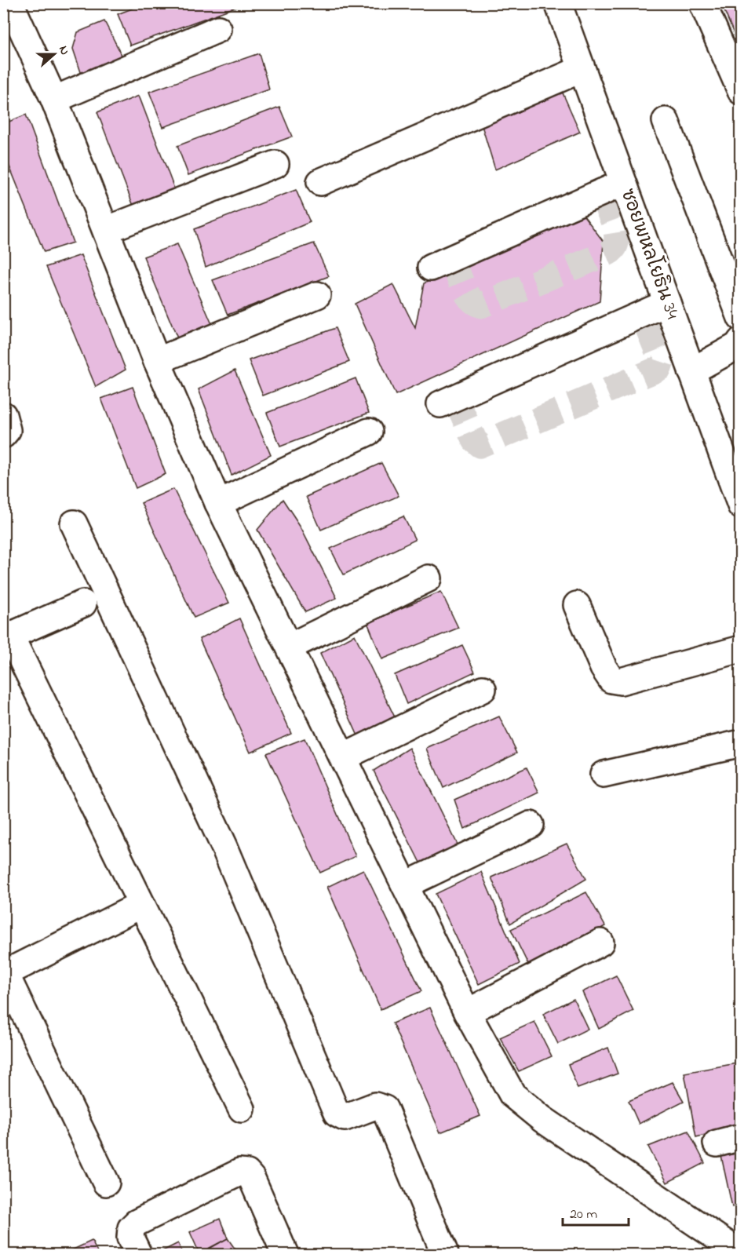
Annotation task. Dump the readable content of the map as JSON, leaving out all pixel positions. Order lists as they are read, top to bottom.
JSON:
{
  "streets": {
    "street": ["ซอยพหลโยธิน 34"]
  },
  "scale_bar": "20 m",
  "north": "right"
}
